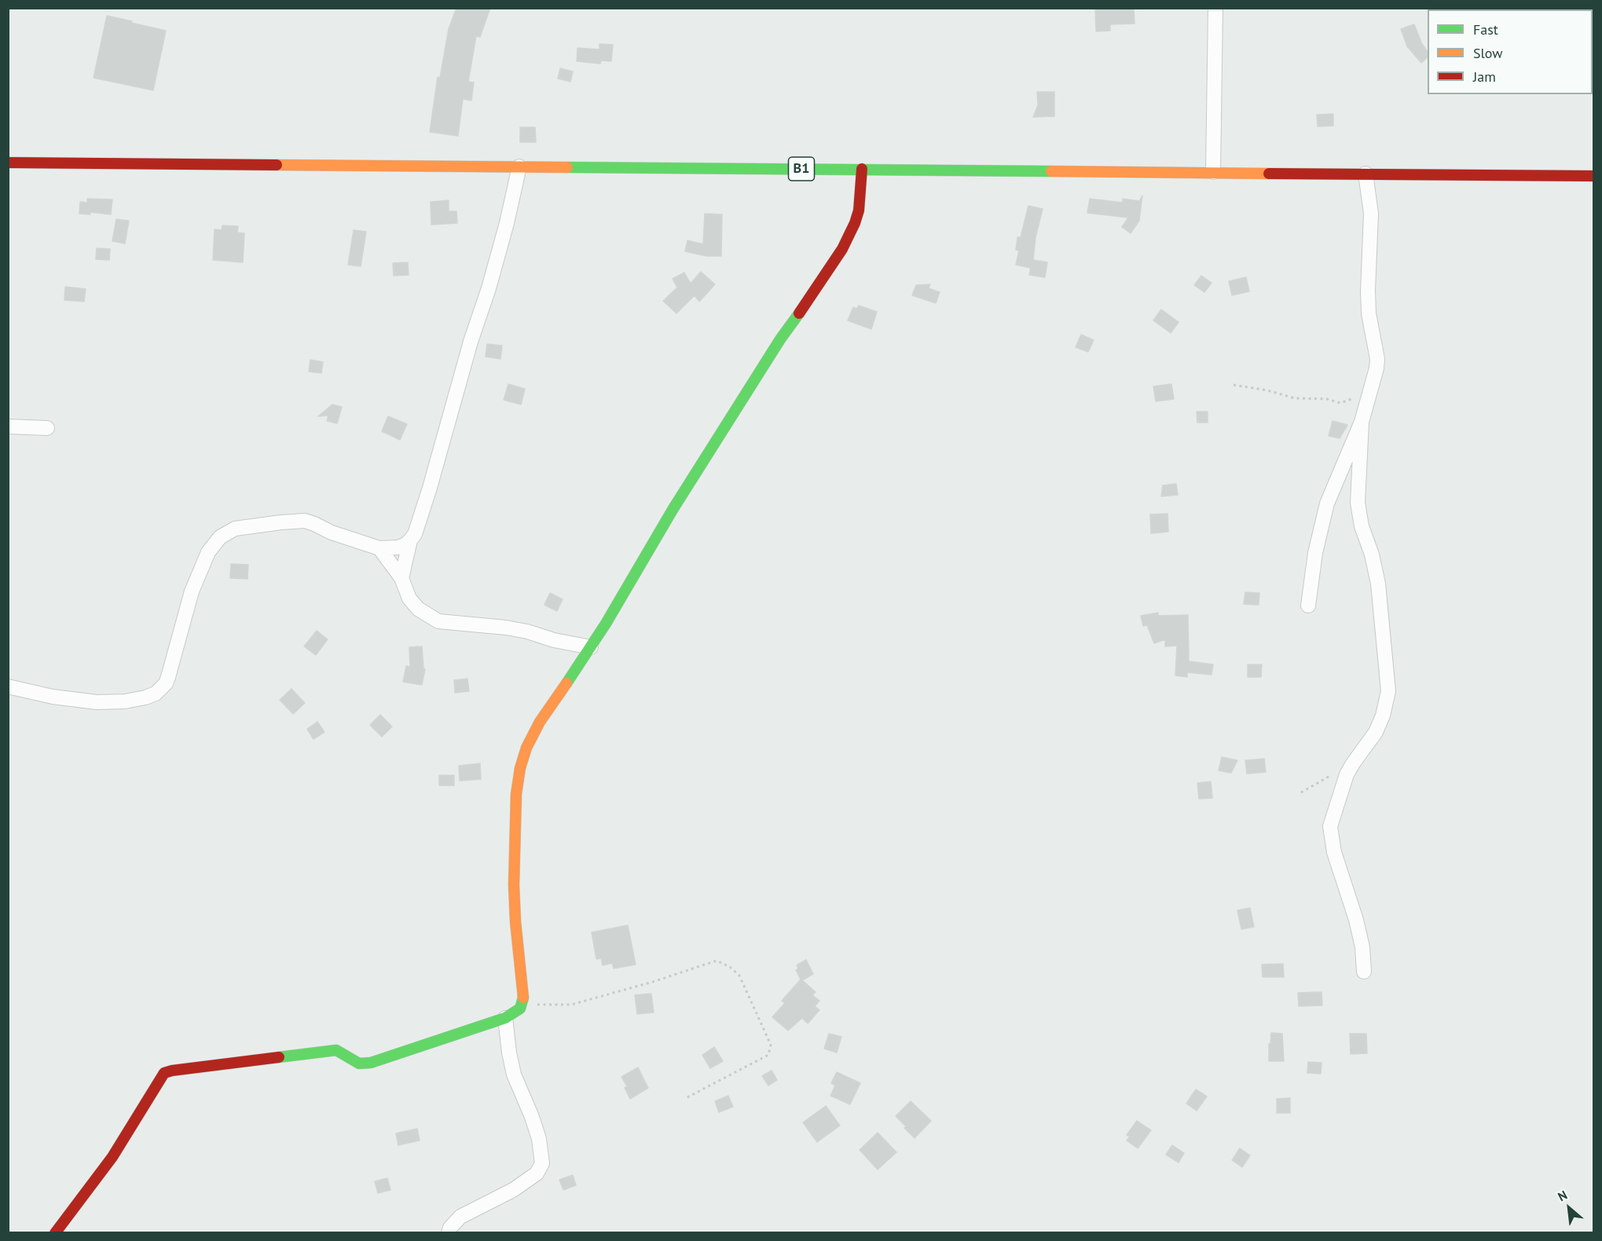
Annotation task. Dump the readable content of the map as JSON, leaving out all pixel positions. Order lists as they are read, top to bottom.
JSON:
{
  "streets": {
    "main road": ["B1"]
  },
  "legend": ["Fast", "Slow", "Jam"],
  "north": "top left"
}
